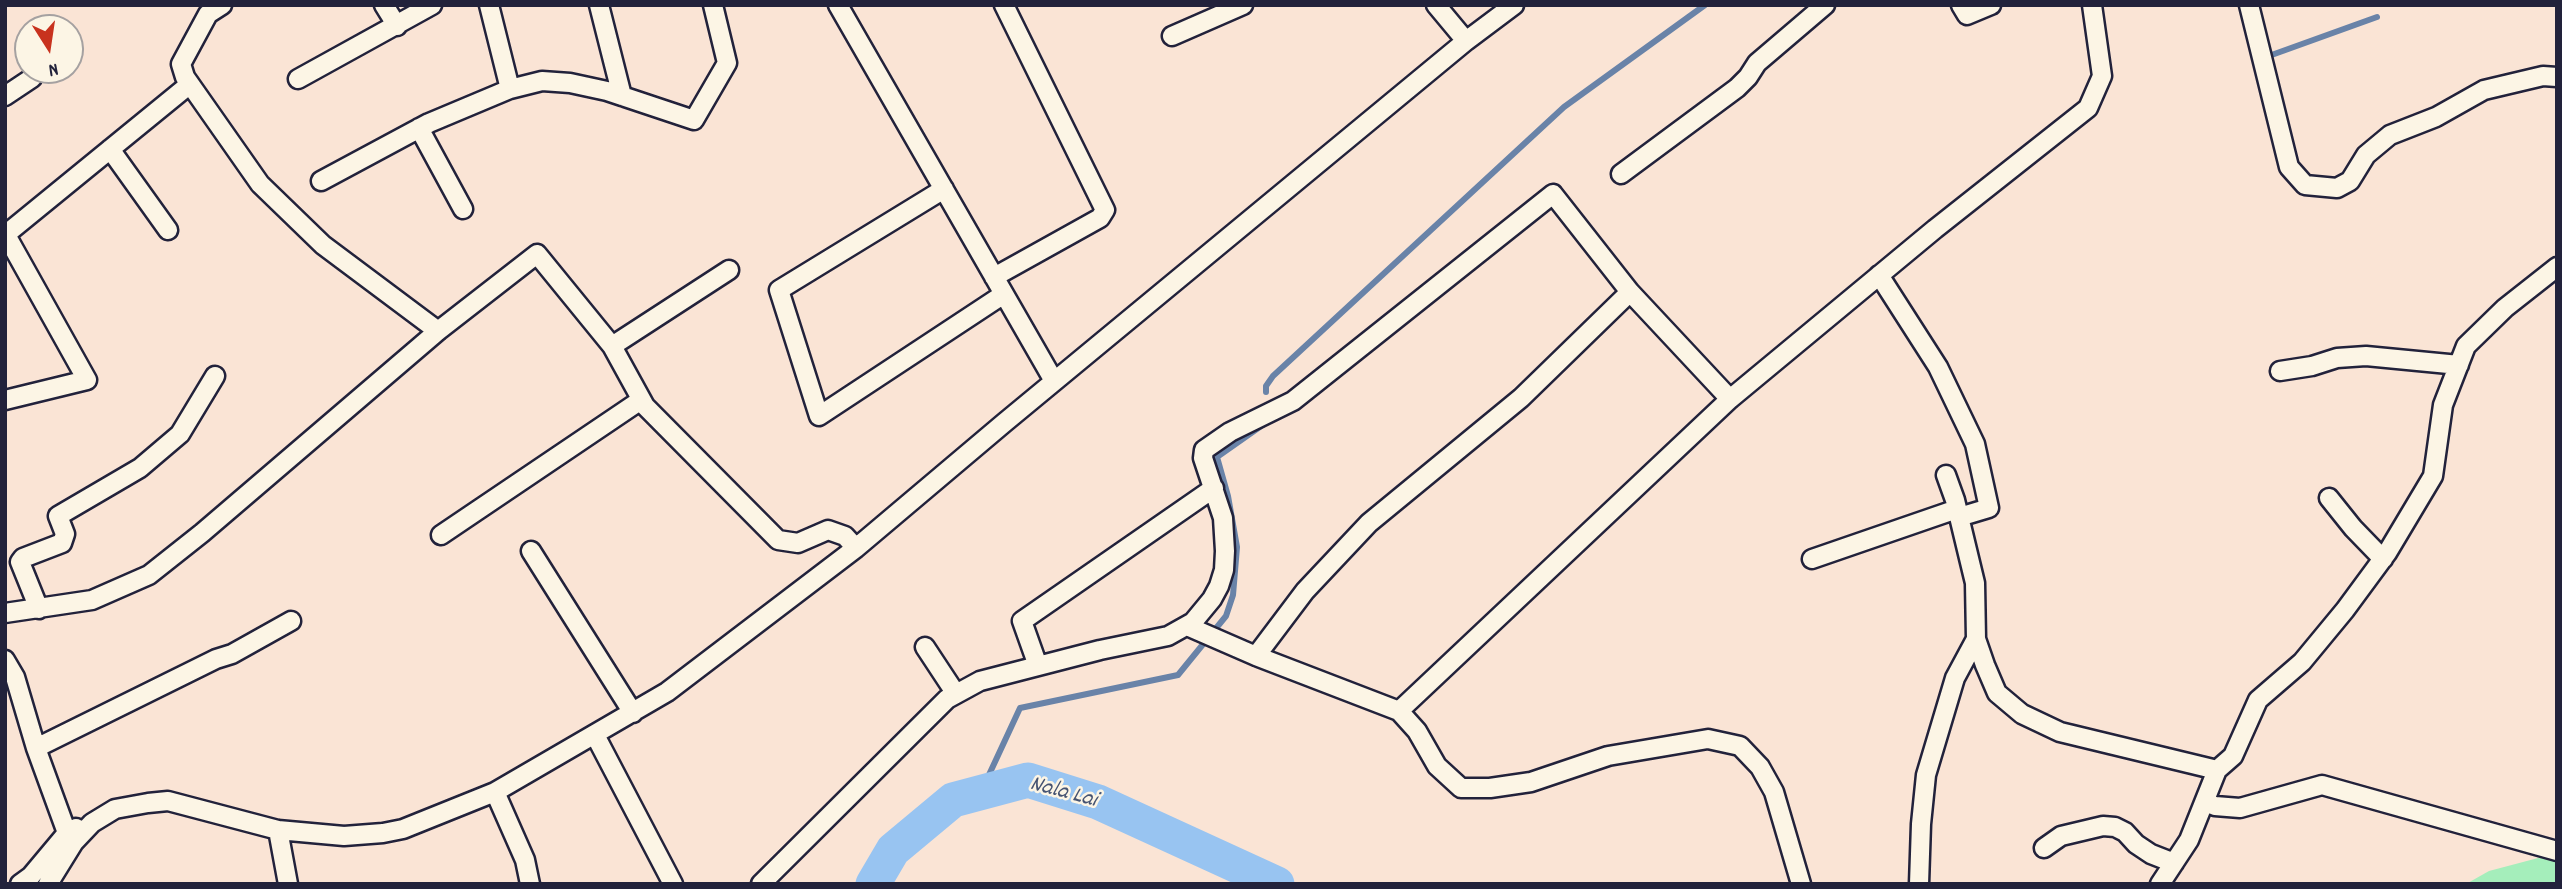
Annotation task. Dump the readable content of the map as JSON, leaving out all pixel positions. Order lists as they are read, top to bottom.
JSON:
{
  "water": ["Nala Lai"],
  "north": "bottom"
}
